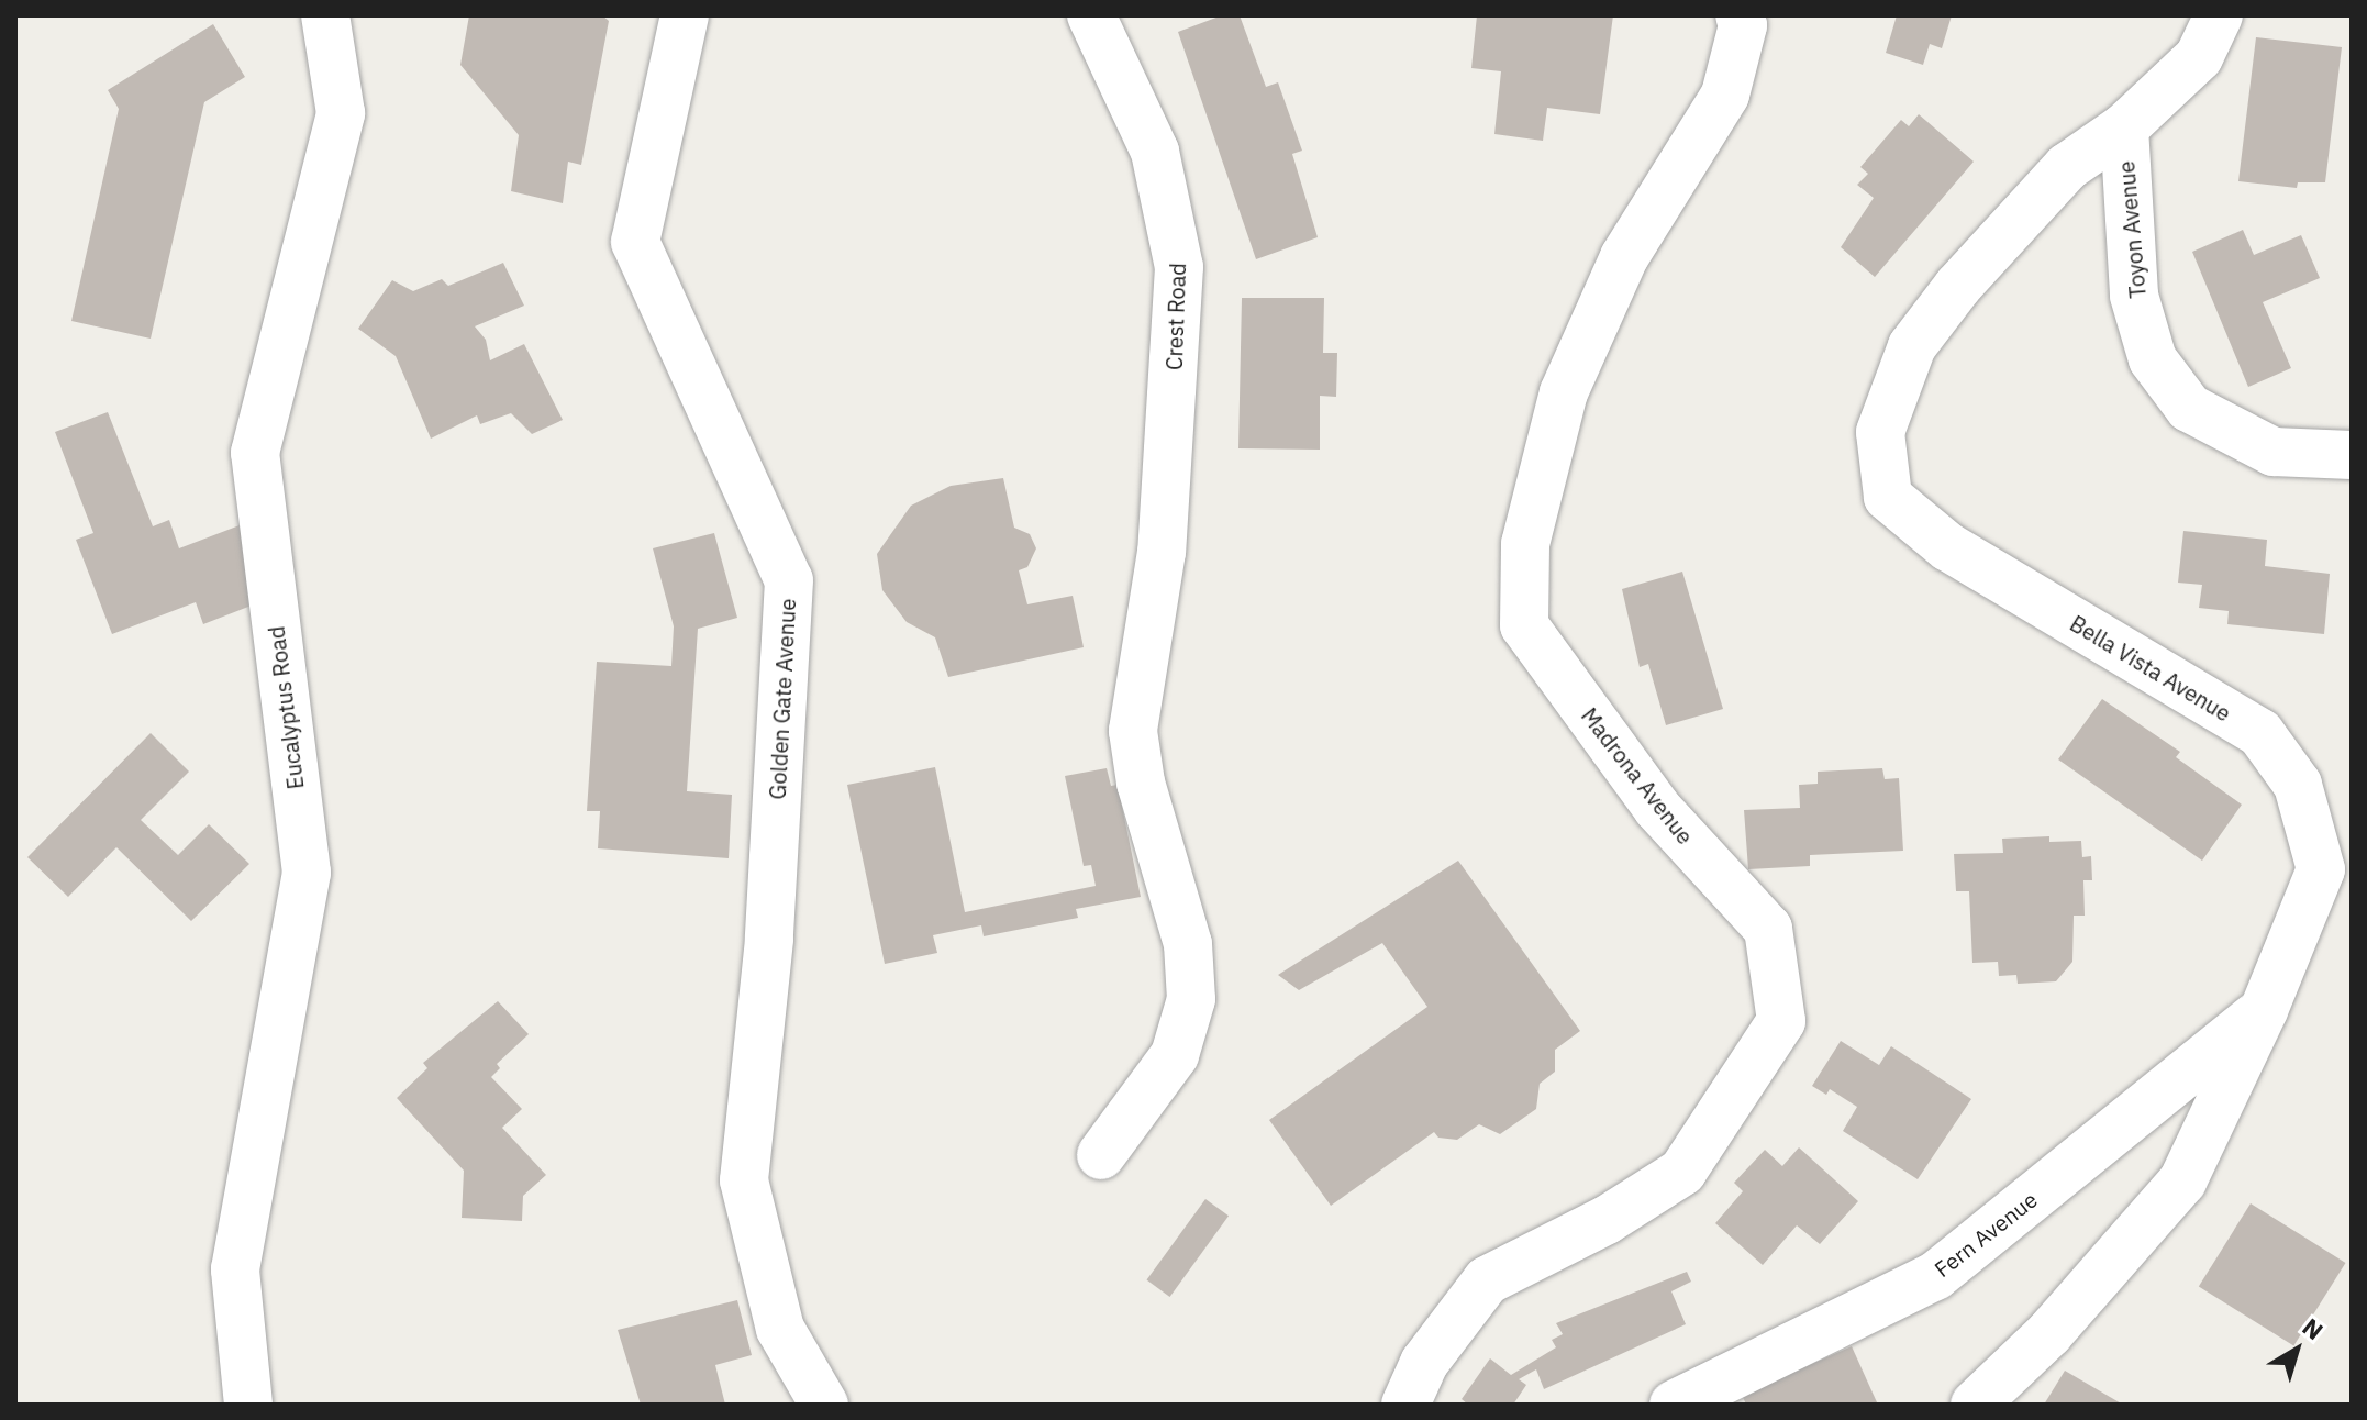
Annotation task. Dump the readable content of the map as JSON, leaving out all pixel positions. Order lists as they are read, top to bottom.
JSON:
{
  "streets": {
    "street": [
      "Toyon Avenue",
      "Crest Road",
      "Bella Vista Avenue",
      "Golden Gate Avenue",
      "Eucalyptus Road",
      "Madrona Avenue",
      "Fern Avenue"
    ]
  },
  "crossings": [
    ["Toyon Avenue", "Bella Vista Avenue"],
    ["Bella Vista Avenue", "Fern Avenue"]
  ],
  "north": "top right"
}
